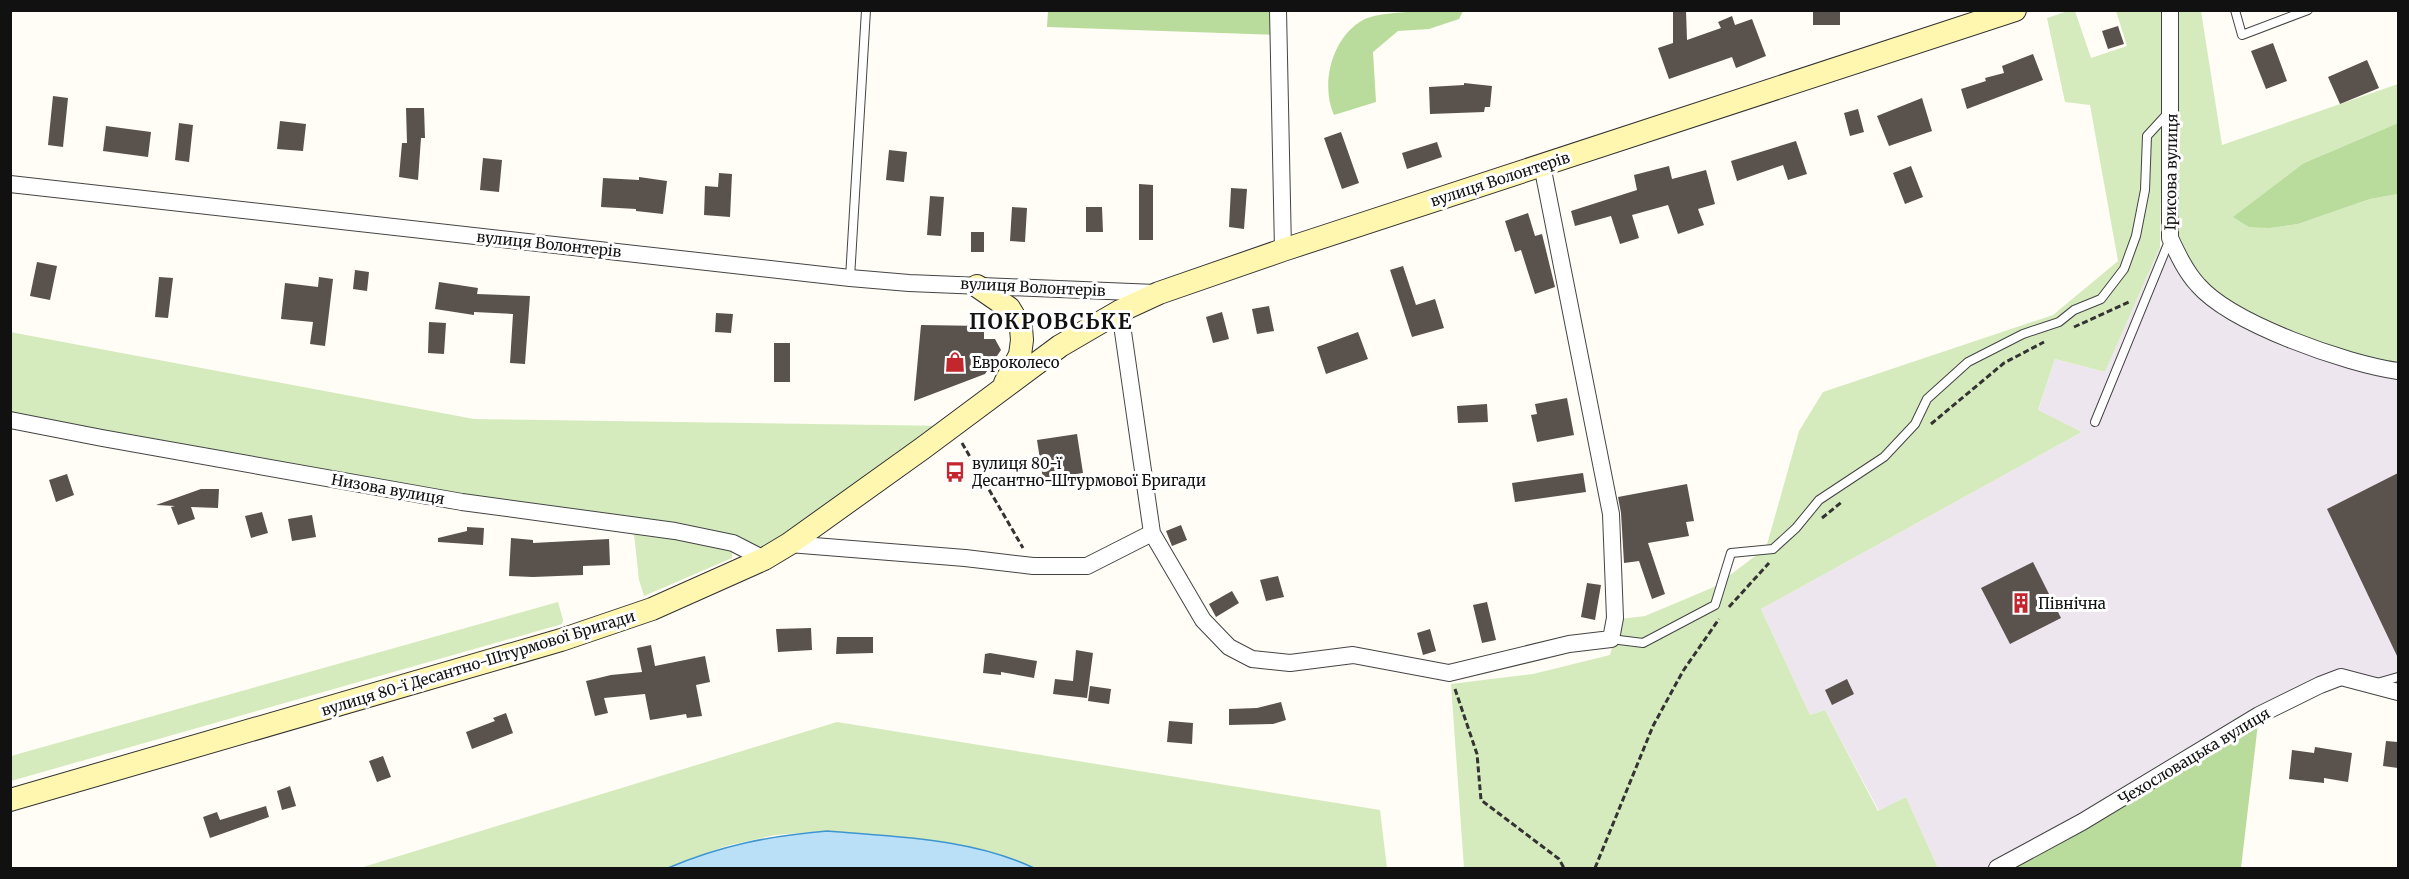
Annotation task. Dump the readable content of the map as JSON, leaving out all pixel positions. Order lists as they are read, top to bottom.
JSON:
{
  "streets": {
    "street": [
      "Ірисова вулиця",
      "вулиця Волонтерів",
      "Низова вулиця",
      "вулиця 80-ї Десантно-Штурмової Бригади",
      "Чехословацька вулиця"
    ]
  },
  "crossings": [
    ["вулиця Волонтерів", "вулиця 80-ї Десантно-Штурмової Бригади"],
    ["Низова вулиця", "вулиця 80-ї Десантно-Штурмової Бригади"]
  ],
  "districts": ["ПОКРОВСЬКЕ"],
  "places": {
    "shop": ["Евроколесо"],
    "bus stop": ["вулиця 80-ї Десантно-Штурмової Бригади"],
    "building": ["Північна"]
  }
}
